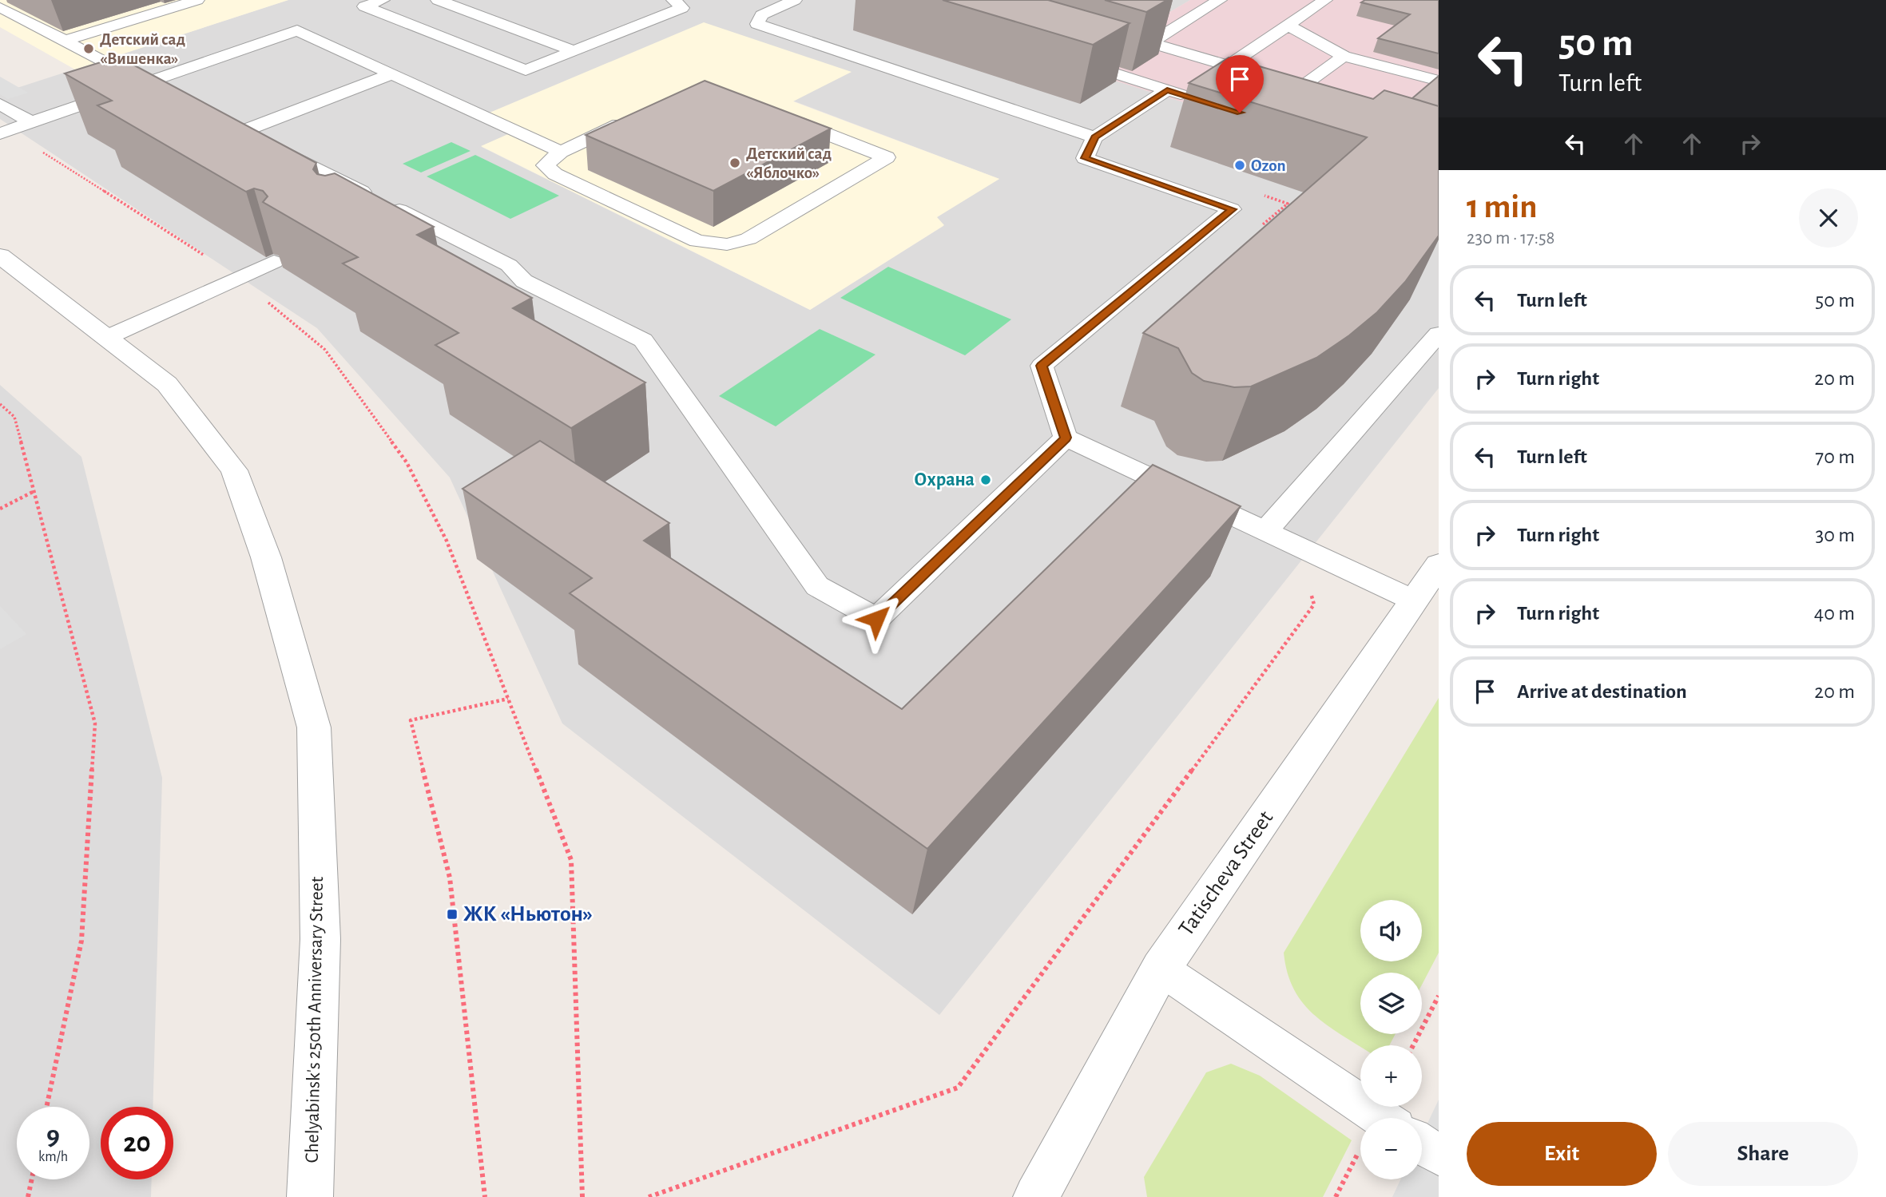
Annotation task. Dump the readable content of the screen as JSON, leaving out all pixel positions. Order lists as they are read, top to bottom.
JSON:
{
  "streets": {
    "street": ["Tatischeva Street", "Chelyabinsk's 250th Anniversary Street"]
  },
  "places": {
    "other": [
      "Детский сад «Вишенка»",
      "Детский сад «Яблочко»",
      "Ozon",
      "Охрана"
    ],
    "transit": ["ЖК «Ньютон»"]
  },
  "page": {
    "turn": ["50 m", "Turn left"],
    "heading": ["1 min", "230 m · 17:58"],
    "list": [
      {
        "name": "Turn left",
        "value": "50 m"
      },
      {
        "name": "Turn right",
        "value": "20 m"
      },
      {
        "name": "Turn left",
        "value": "70 m"
      },
      {
        "name": "Turn right",
        "value": "30 m"
      },
      {
        "name": "Turn right",
        "value": "40 m"
      },
      {
        "name": "Arrive at destination",
        "value": "20 m"
      }
    ],
    "map_buttons": ["+", "−"],
    "speed": "9 km/h",
    "limit": "20",
    "buttons": ["Exit", "Share"]
  }
}
